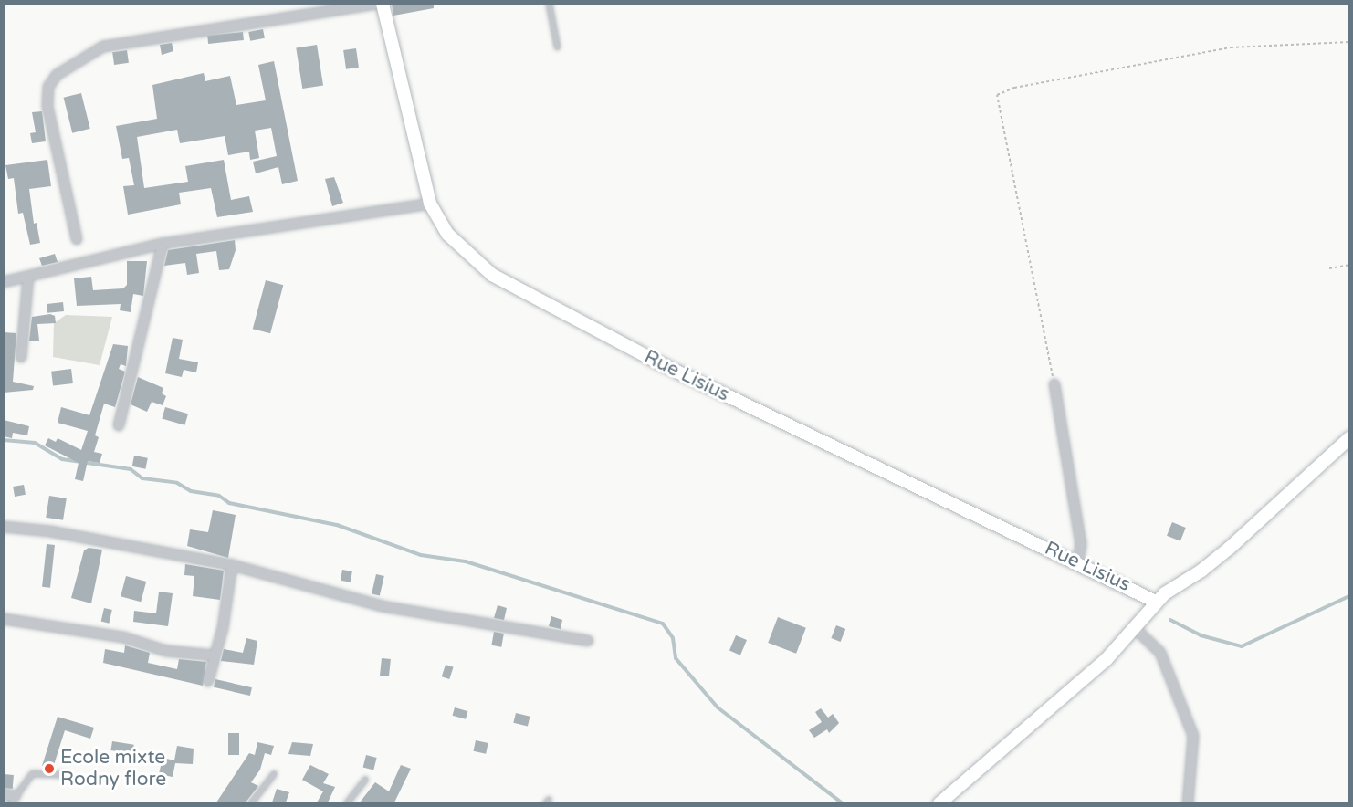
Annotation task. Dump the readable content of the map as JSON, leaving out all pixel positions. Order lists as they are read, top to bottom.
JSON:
{
  "streets": {
    "street": ["Rue Lisius"]
  },
  "places": ["Ecole mixte Rodny flore"]
}
